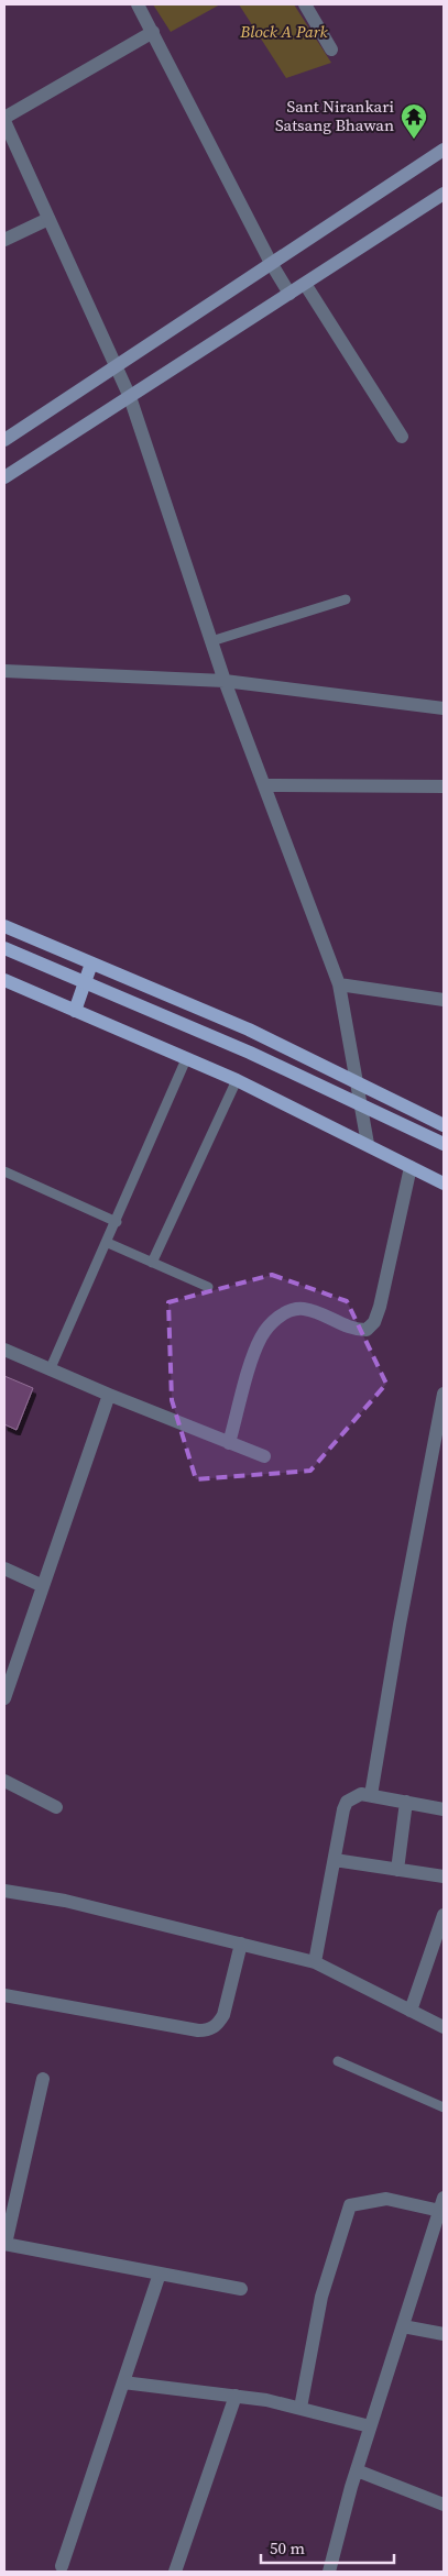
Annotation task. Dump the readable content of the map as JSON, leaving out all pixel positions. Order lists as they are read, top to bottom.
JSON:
{
  "parks": ["Block A Park"],
  "places": {
    "temple": ["Sant Nirankari Satsang Bhawan"]
  },
  "scale_bar": "50 m"
}
